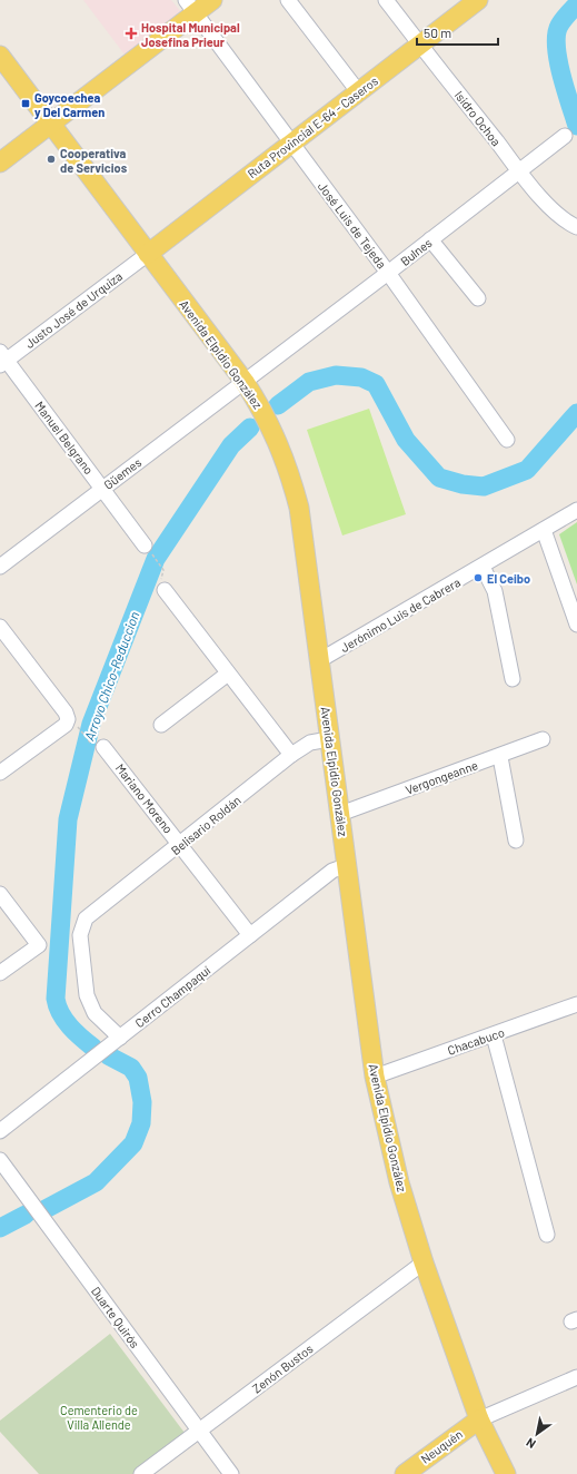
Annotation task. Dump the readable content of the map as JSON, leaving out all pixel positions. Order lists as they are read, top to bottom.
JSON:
{
  "streets": {
    "main road": ["Ruta Provincial E-64 - Caseros", "Avenida Elpidio González", "Neuquén"],
    "street": [
      "Isidro Ochoa",
      "José Luis de Tejeda",
      "Bulnes",
      "Justo José de Urquiza",
      "Manuel Belgrano",
      "Güemes",
      "Jerónimo Luis de Cabrera",
      "Vergongeanne",
      "Mariano Moreno",
      "Belisario Roldán",
      "Cerro Champaquí",
      "Chacabuco",
      "Duarte Quirós",
      "Zenón Bustos"
    ]
  },
  "crossings": [
    ["Isidro Ochoa", "Ruta Provincial E-64 - Caseros"],
    ["Isidro Ochoa", "Bulnes"],
    ["Ruta Provincial E-64 - Caseros", "José Luis de Tejeda"],
    ["Ruta Provincial E-64 - Caseros", "Justo José de Urquiza"],
    ["Ruta Provincial E-64 - Caseros", "Avenida Elpidio González"],
    ["José Luis de Tejeda", "Bulnes"],
    ["Bulnes", "Avenida Elpidio González"],
    ["Bulnes", "Güemes"],
    ["Justo José de Urquiza", "Avenida Elpidio González"],
    ["Justo José de Urquiza", "Manuel Belgrano"],
    ["Avenida Elpidio González", "Güemes"],
    ["Avenida Elpidio González", "Jerónimo Luis de Cabrera"],
    ["Avenida Elpidio González", "Vergongeanne"],
    ["Avenida Elpidio González", "Belisario Roldán"],
    ["Avenida Elpidio González", "Cerro Champaquí"],
    ["Avenida Elpidio González", "Chacabuco"],
    ["Avenida Elpidio González", "Zenón Bustos"],
    ["Avenida Elpidio González", "Neuquén"],
    ["Manuel Belgrano", "Güemes"],
    ["Mariano Moreno", "Belisario Roldán"],
    ["Mariano Moreno", "Cerro Champaquí"],
    ["Belisario Roldán", "Cerro Champaquí"],
    ["Duarte Quirós", "Zenón Bustos"]
  ],
  "water": ["Arroyo Chico-Reduccion"],
  "parks": ["Cementerio de Villa Allende"],
  "places": {
    "health": ["Hospital Municipal Josefina Prieur"],
    "transit": ["Goycoechea y Del Carmen"],
    "other": ["Cooperativa de Servicios", "El Ceibo"]
  },
  "scale_bar": "50 m",
  "north": "bottom left"
}
